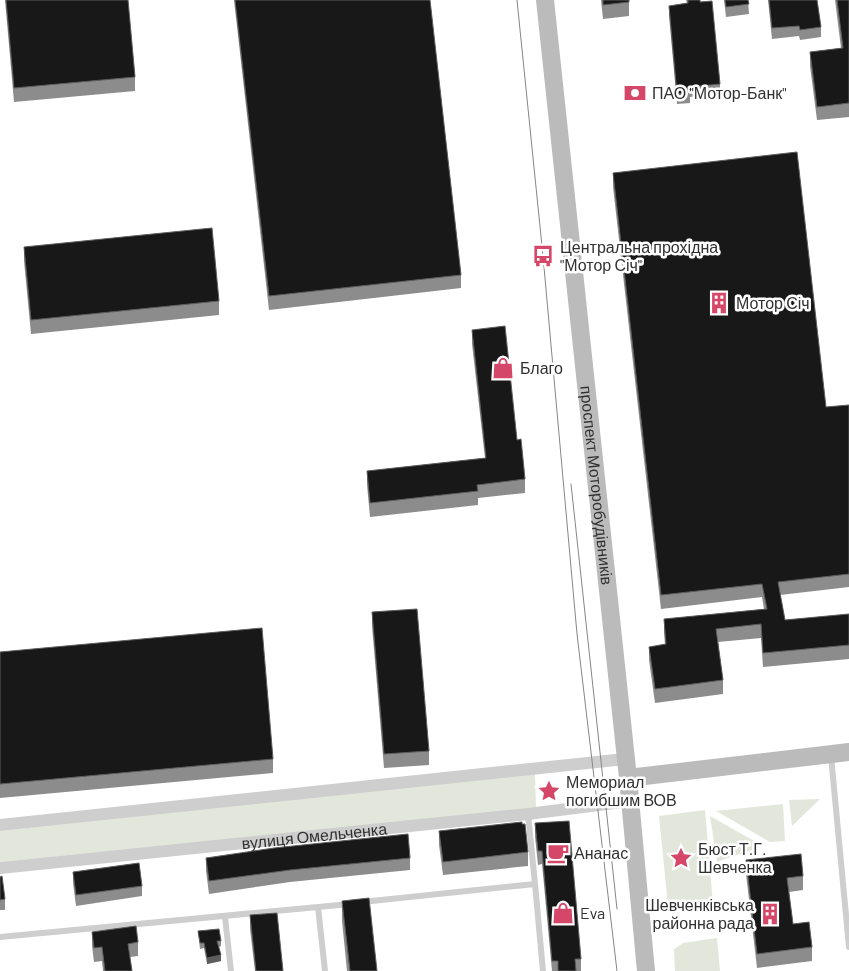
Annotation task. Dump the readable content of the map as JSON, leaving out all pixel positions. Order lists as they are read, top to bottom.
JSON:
{
  "streets": {
    "main road": ["проспект Моторобудівників"],
    "street": ["вулиця Омельченка"]
  },
  "crossings": [
    ["проспект Моторобудівників", "вулиця Омельченка"]
  ],
  "places": {
    "bank": ["ПАО \"Мотор-Банк\""],
    "bus stop": ["Центральна прохідна \"Мотор Січ\""],
    "building": ["Мотор Січ", "Шевченківська районна рада"],
    "shop": ["Благо", "Eva"],
    "place": ["Мемориал погибшим ВОВ", "Бюст Т.Г. Шевченка"],
    "cafe": ["Ананас"]
  }
}
